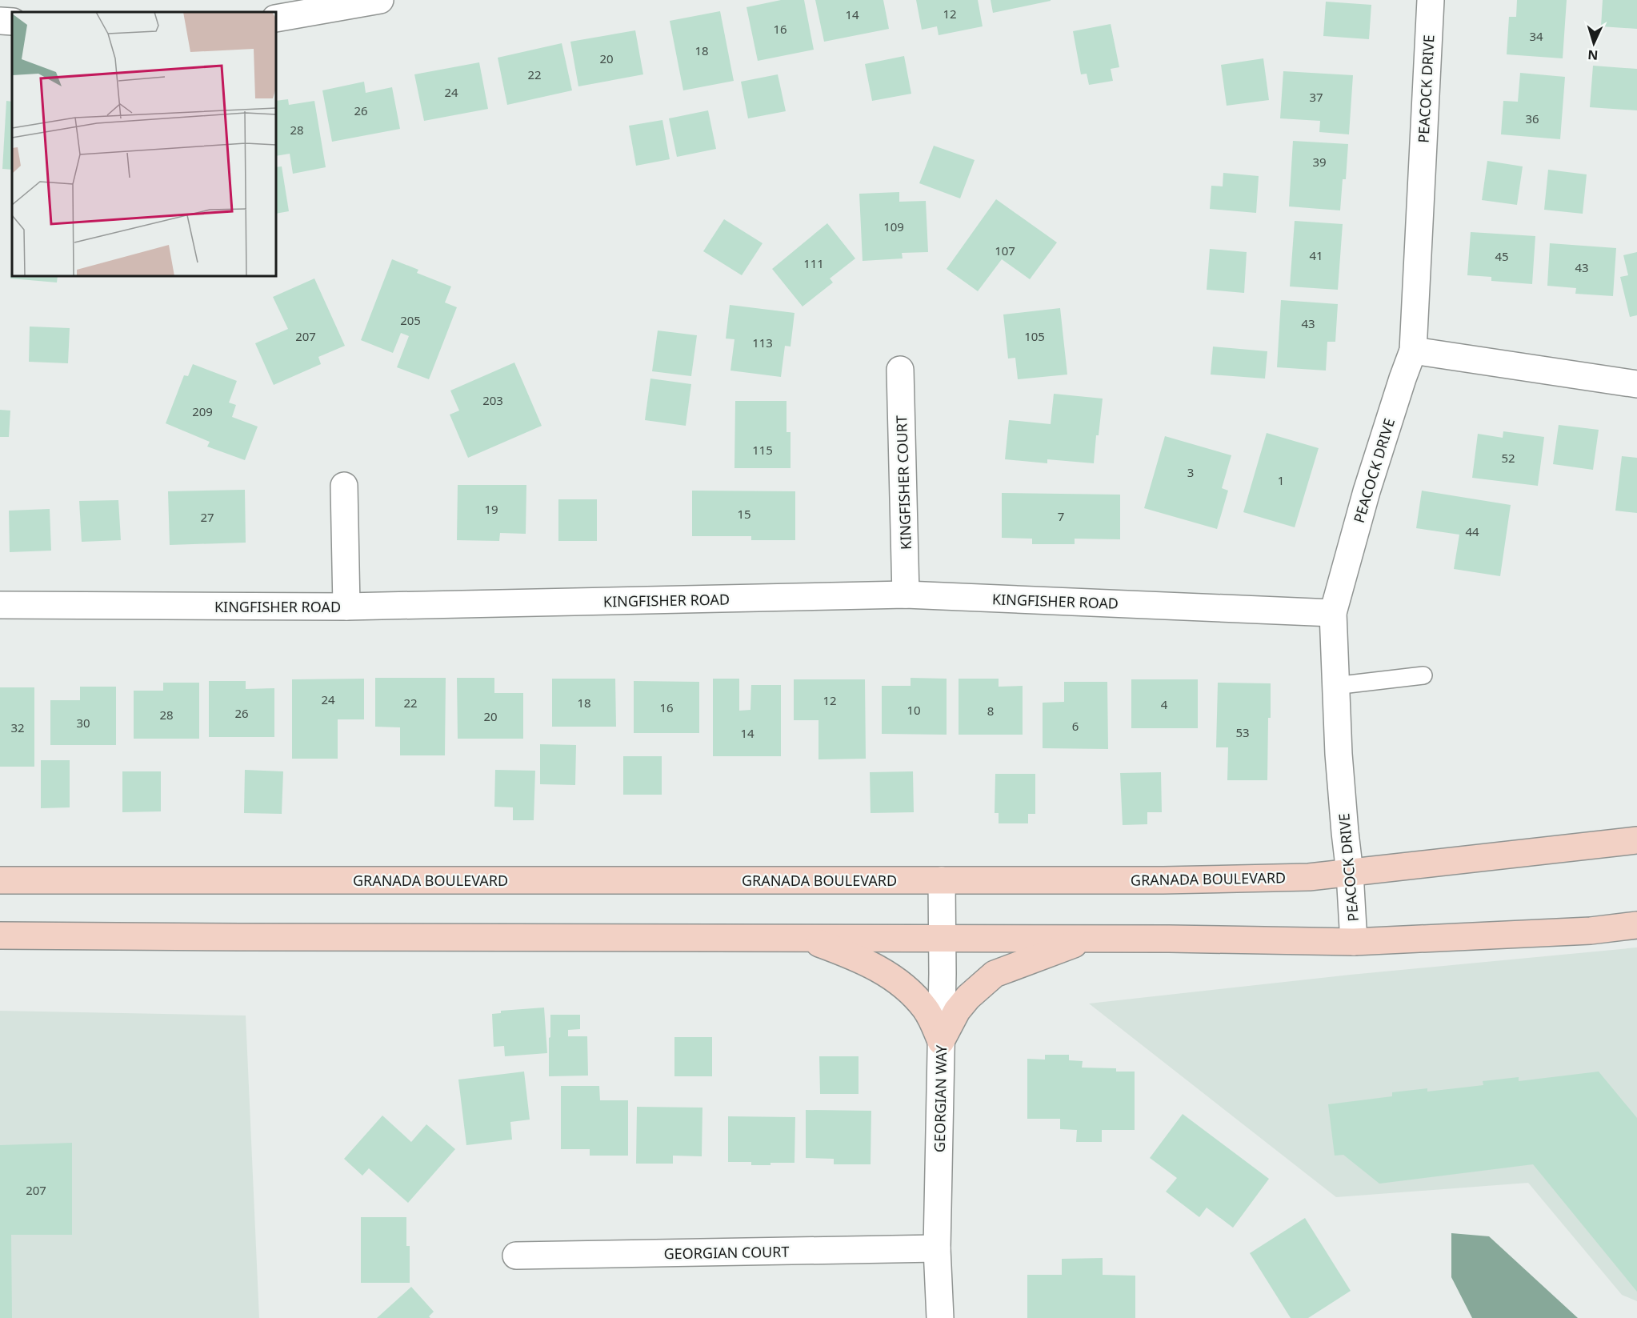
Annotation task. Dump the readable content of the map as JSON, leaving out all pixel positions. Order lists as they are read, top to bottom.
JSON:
{
  "streets": {
    "main road": ["GRANADA BOULEVARD"],
    "street": [
      "PEACOCK DRIVE",
      "KINGFISHER COURT",
      "KINGFISHER ROAD",
      "GEORGIAN WAY",
      "GEORGIAN COURT"
    ]
  },
  "crossings": [
    ["PEACOCK DRIVE", "KINGFISHER ROAD"],
    ["PEACOCK DRIVE", "GRANADA BOULEVARD"],
    ["KINGFISHER COURT", "KINGFISHER ROAD"],
    ["GRANADA BOULEVARD", "GEORGIAN WAY"],
    ["GEORGIAN WAY", "GEORGIAN COURT"]
  ],
  "house_numbers": [
    "12",
    "14",
    "16",
    "34",
    "18",
    "20",
    "22",
    "24",
    "37",
    "26",
    "36",
    "28",
    "39",
    "109",
    "107",
    "41",
    "45",
    "111",
    "43",
    "205",
    "43",
    "207",
    "105",
    "113",
    "203",
    "209",
    "115",
    "52",
    "3",
    "1",
    "19",
    "15",
    "7",
    "27",
    "44",
    "24",
    "12",
    "22",
    "18",
    "4",
    "16",
    "10",
    "8",
    "26",
    "28",
    "20",
    "30",
    "6",
    "32",
    "53",
    "14",
    "207"
  ],
  "north": "bottom"
}
